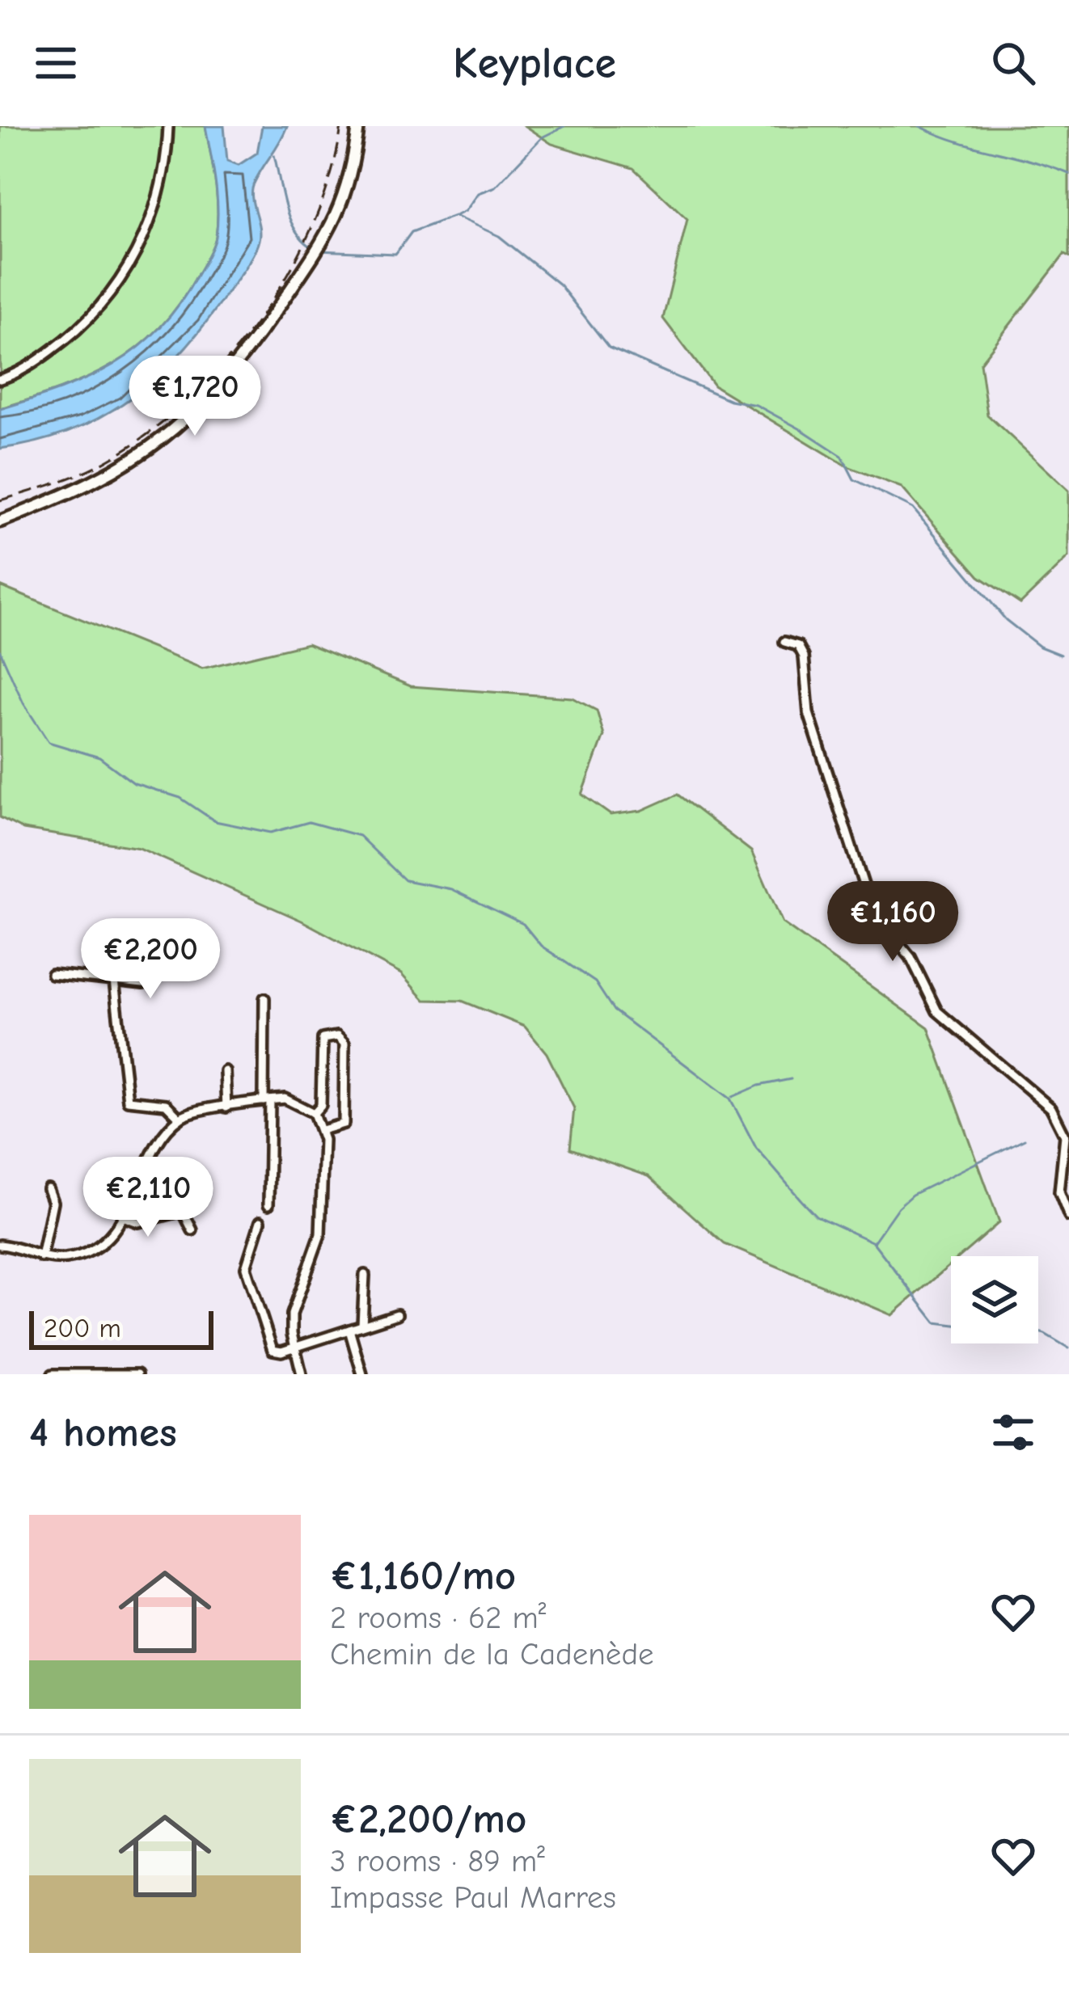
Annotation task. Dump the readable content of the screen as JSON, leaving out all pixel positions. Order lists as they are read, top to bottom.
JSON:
{
  "scale_bar": "200 m",
  "page": {
    "header": "Keyplace",
    "price": [
      "€1,720",
      "€1,160",
      "€2,200",
      "€2,110"
    ],
    "scale": "200 m",
    "heading": "4 homes",
    "list": [
      {
        "name": "€1,160/mo",
        "note": "2 rooms · 62 m² · Chemin de la Cadenède"
      },
      {
        "name": "€2,200/mo",
        "note": "3 rooms · 89 m² · Impasse Paul Marres"
      }
    ]
  }
}
